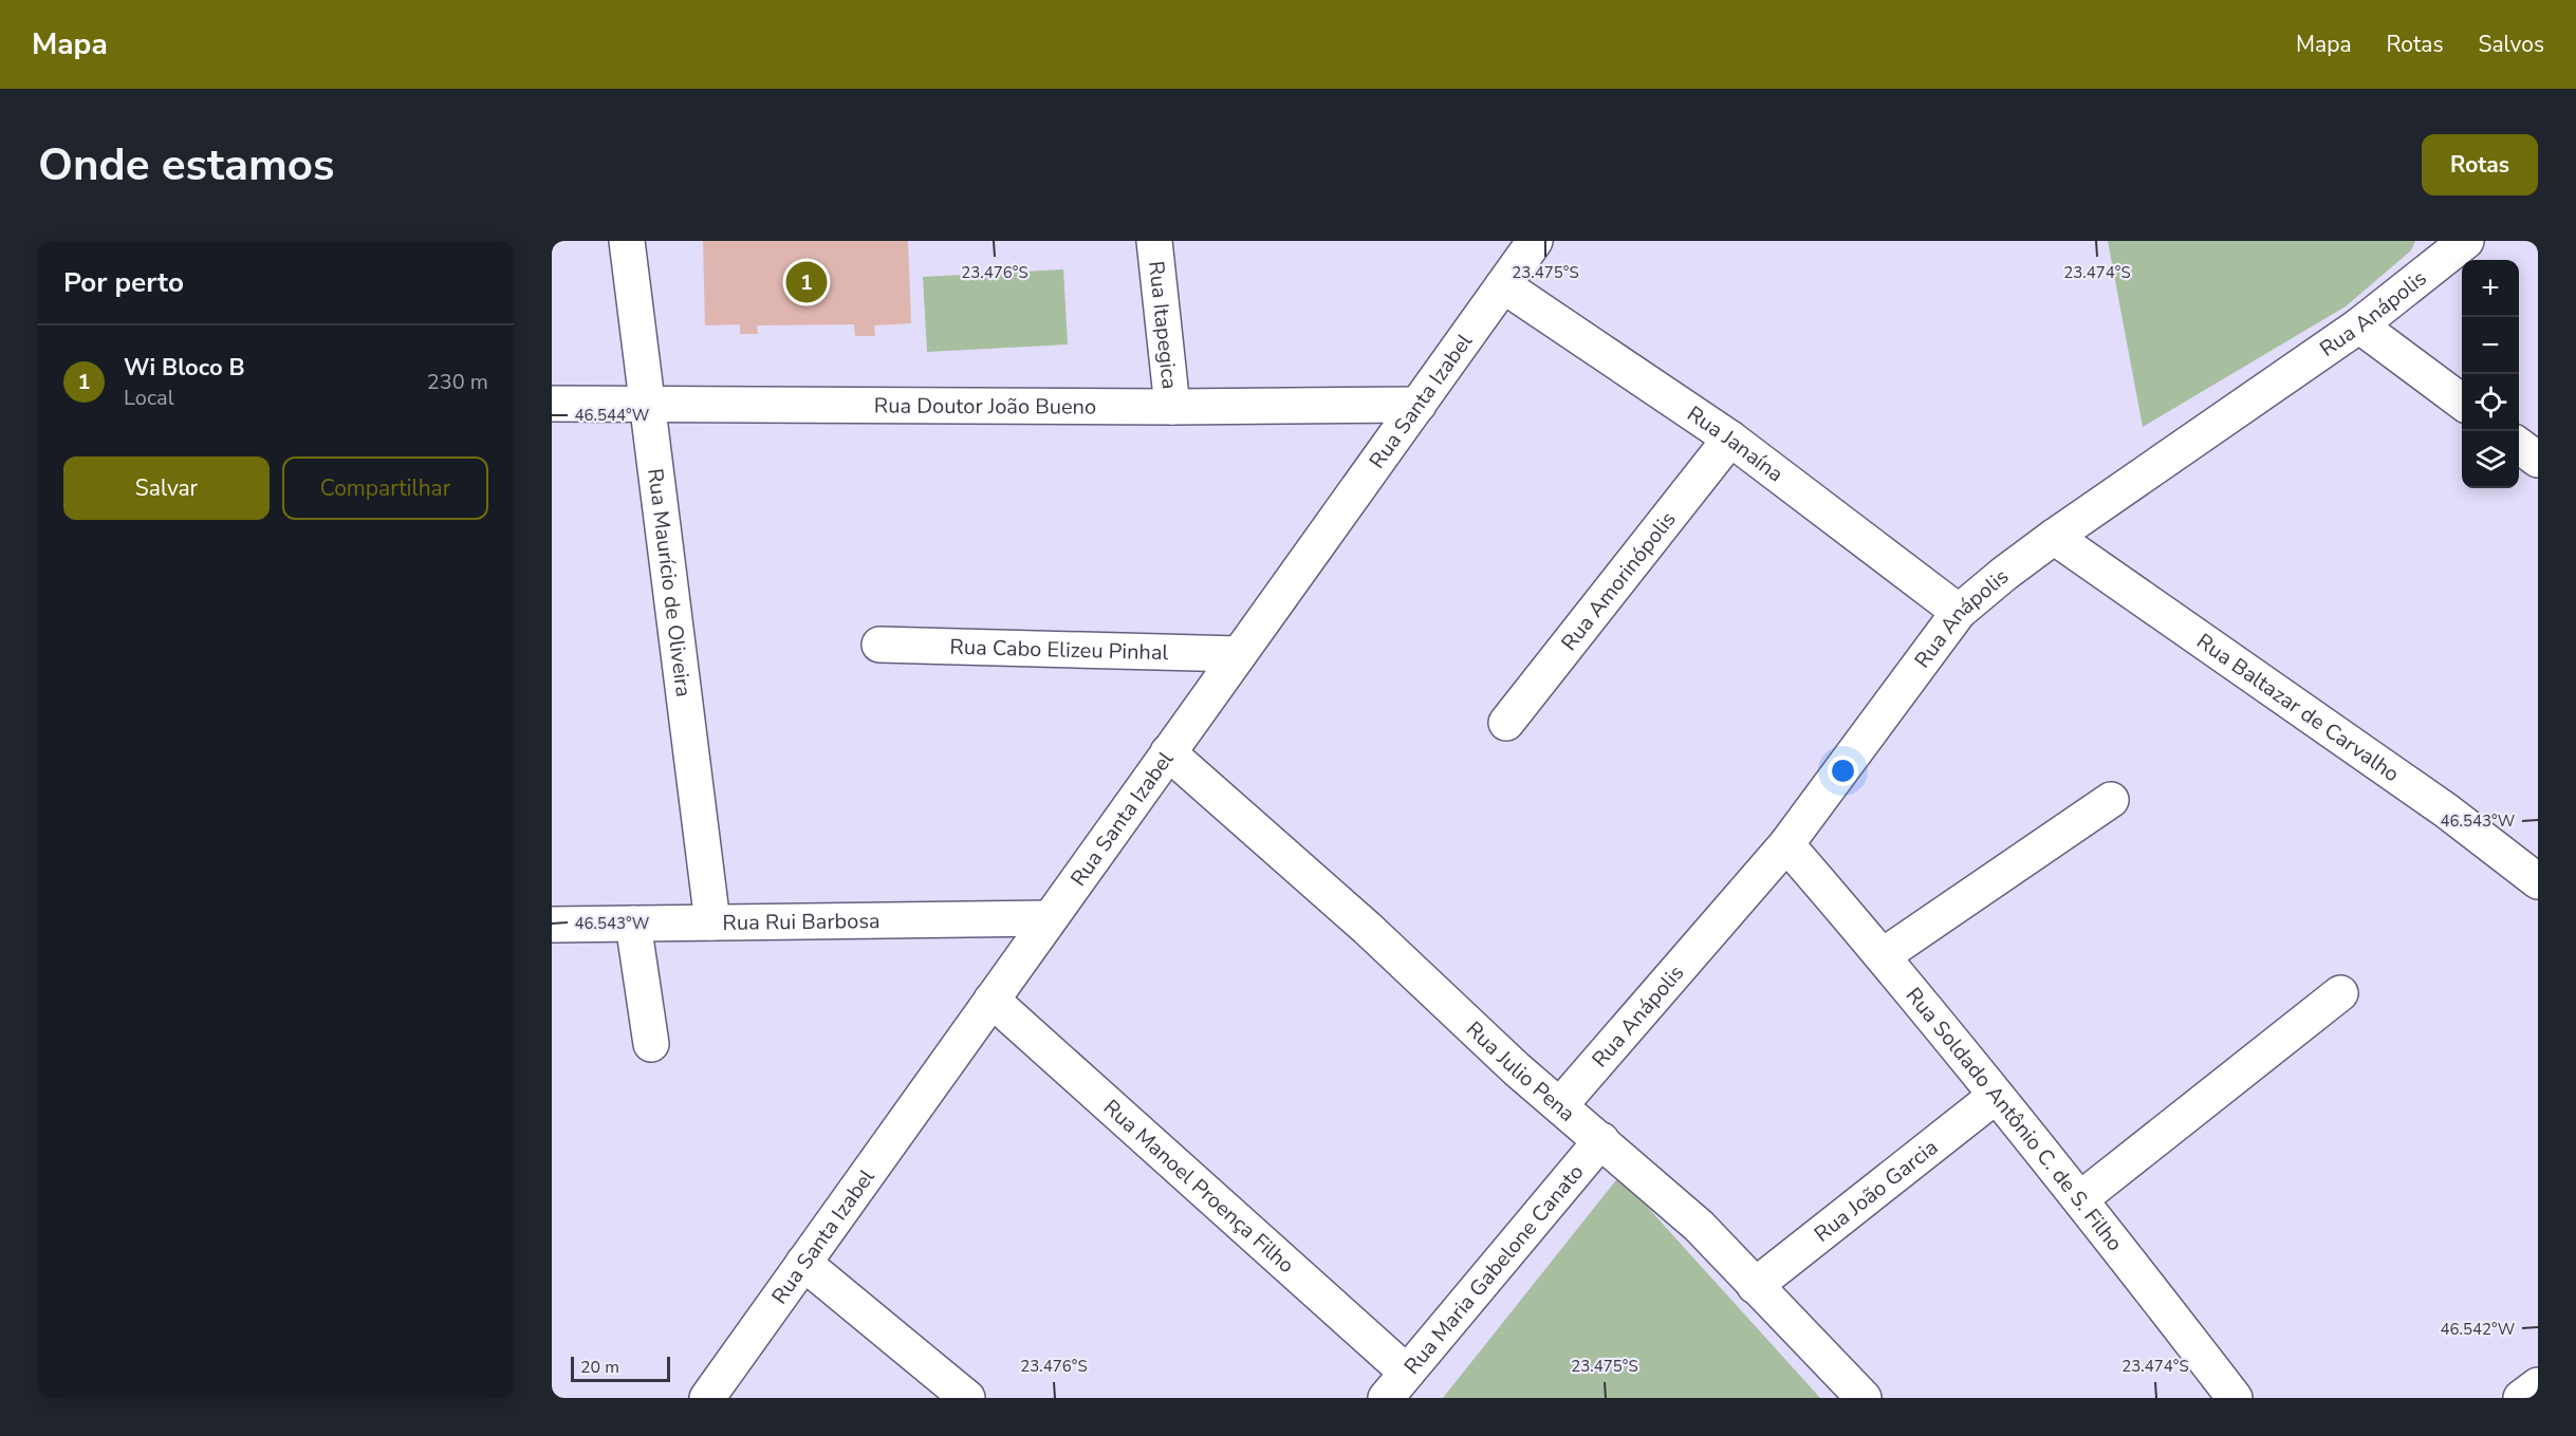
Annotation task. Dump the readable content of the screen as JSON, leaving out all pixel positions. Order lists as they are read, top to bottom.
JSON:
{
  "streets": {
    "street": [
      "Rua Anápolis",
      "Rua Itapegica",
      "Rua Santa Izabel",
      "Rua Doutor João Bueno",
      "Rua Janaína",
      "Rua Amorinópolis",
      "Rua Maurício de Oliveira",
      "Rua Cabo Elizeu Pinhal",
      "Rua Baltazar de Carvalho",
      "Rua Rui Barbosa",
      "Rua Julio Pena",
      "Rua Soldado Antônio C. de S. Filho",
      "Rua Manoel Proença Filho",
      "Rua João Garcia",
      "Rua Maria Gabelone Canato"
    ]
  },
  "crossings": [
    ["Rua Anápolis", "Rua Janaína"],
    ["Rua Anápolis", "Rua Baltazar de Carvalho"],
    ["Rua Anápolis", "Rua Julio Pena"],
    ["Rua Anápolis", "Rua Soldado Antônio C. de S. Filho"],
    ["Rua Itapegica", "Rua Doutor João Bueno"],
    ["Rua Santa Izabel", "Rua Doutor João Bueno"],
    ["Rua Santa Izabel", "Rua Janaína"],
    ["Rua Santa Izabel", "Rua Cabo Elizeu Pinhal"],
    ["Rua Santa Izabel", "Rua Rui Barbosa"],
    ["Rua Santa Izabel", "Rua Julio Pena"],
    ["Rua Santa Izabel", "Rua Manoel Proença Filho"],
    ["Rua Doutor João Bueno", "Rua Maurício de Oliveira"],
    ["Rua Janaína", "Rua Amorinópolis"],
    ["Rua Maurício de Oliveira", "Rua Rui Barbosa"],
    ["Rua Julio Pena", "Rua João Garcia"],
    ["Rua Julio Pena", "Rua Maria Gabelone Canato"],
    ["Rua Soldado Antônio C. de S. Filho", "Rua João Garcia"],
    ["Rua Manoel Proença Filho", "Rua Maria Gabelone Canato"]
  ],
  "scale_bar": "20 m",
  "page": {
    "header": "Mapa",
    "nav": ["Mapa", "Rotas", "Salvos"],
    "buttons": [
      "Rotas",
      ["Salvar", "Compartilhar"]
    ],
    "title": "Onde estamos",
    "heading": "Por perto",
    "pins": "1",
    "map_buttons": ["+", "−"],
    "list": [
      {
        "mark": "1",
        "name": "Wi Bloco B",
        "note": "Local",
        "value": "230 m"
      }
    ],
    "scale": "20 m"
  },
  "coordinates": [
    "23.476°S",
    "23.475°S",
    "23.474°S",
    "46.544°W",
    "46.543°W",
    "46.542°W"
  ]
}
